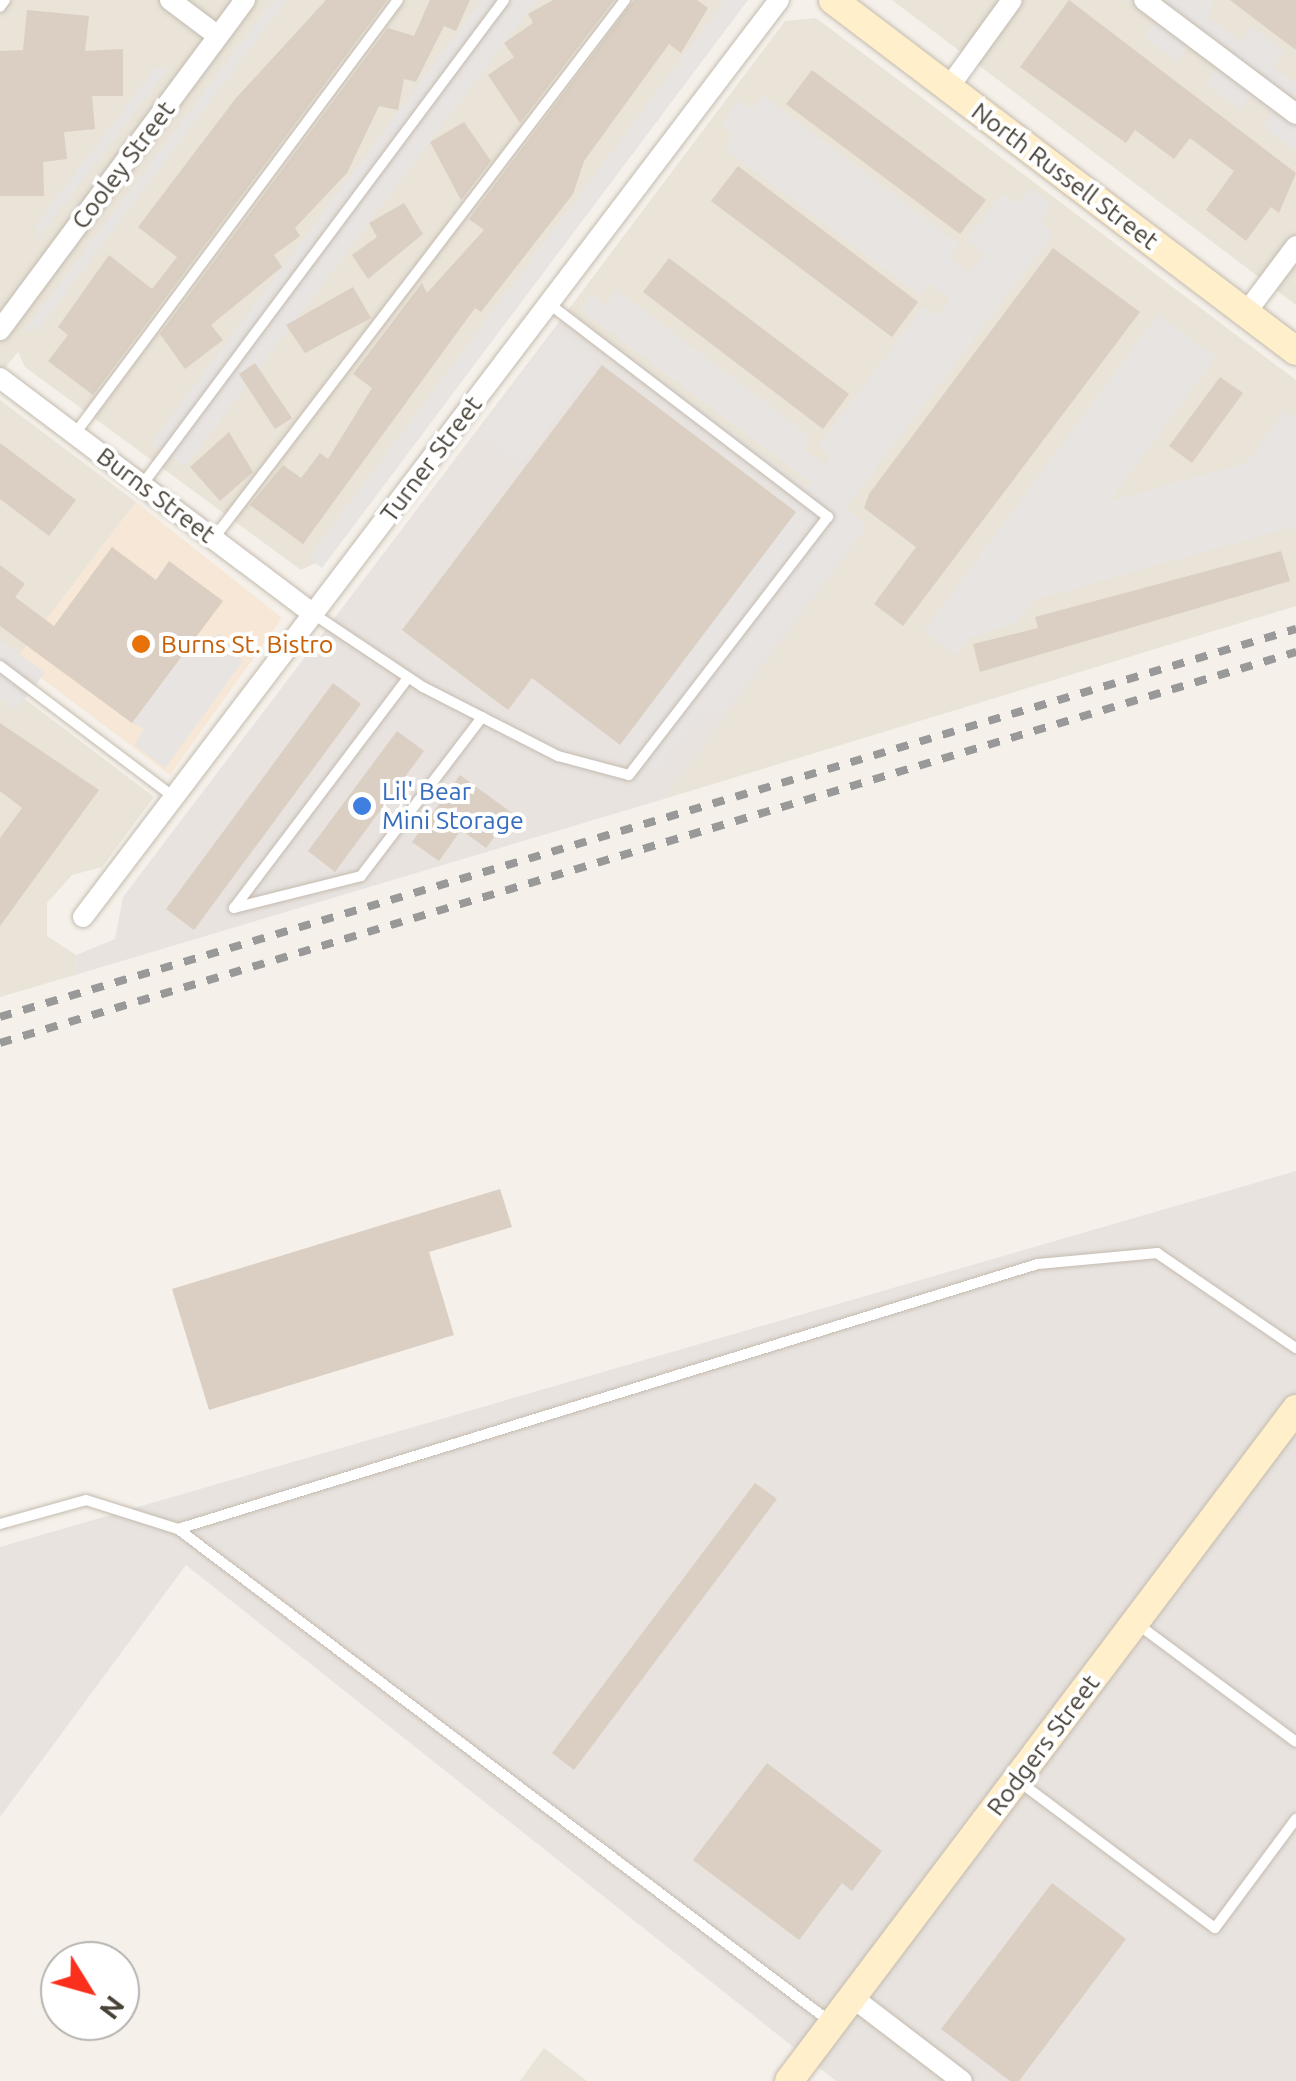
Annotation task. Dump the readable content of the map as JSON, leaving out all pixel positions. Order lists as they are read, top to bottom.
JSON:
{
  "streets": {
    "street": [
      "Cooley Street",
      "North Russell Street",
      "Turner Street",
      "Burns Street",
      "Rodgers Street"
    ]
  },
  "crossings": [
    ["Turner Street", "Burns Street"]
  ],
  "places": ["Burns St. Bistro", "Lil' Bear Mini Storage"],
  "north": "bottom right"
}
